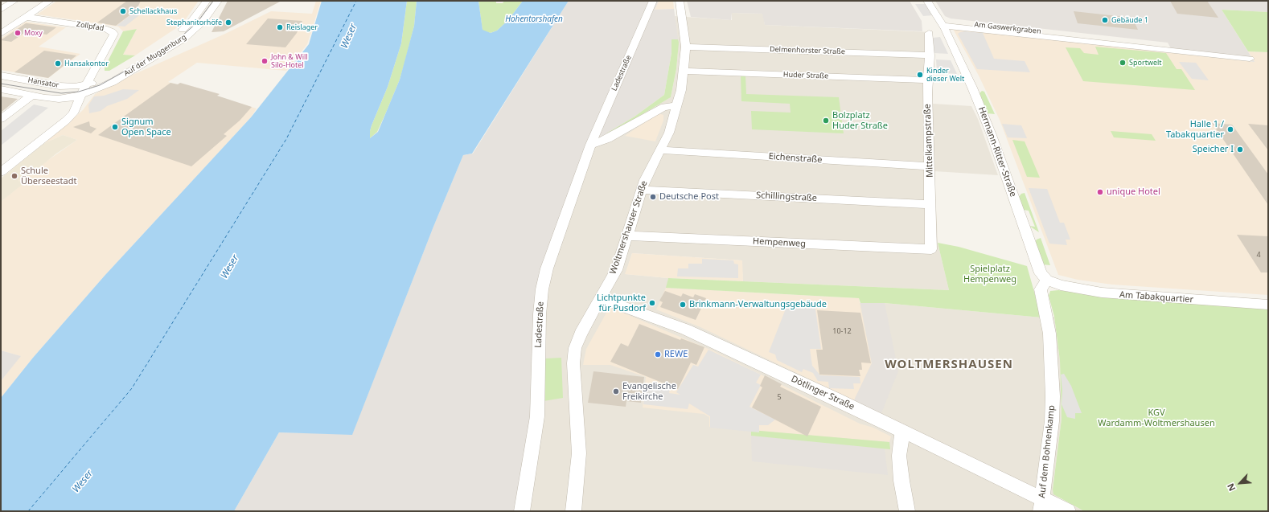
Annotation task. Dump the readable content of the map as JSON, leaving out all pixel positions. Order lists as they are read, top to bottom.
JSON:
{
  "streets": {
    "street": [
      "Zollpfad",
      "Am Gaswerkgraben",
      "Delmenhorster Straße",
      "Auf der Muggenburg",
      "Ladestraße",
      "Huder Straße",
      "Hansator",
      "Mittelkampstraße",
      "Hermann-Ritter-Straße",
      "Eichenstraße",
      "Schillingstraße",
      "Woltmershauser Straße",
      "Hempenweg",
      "Am Tabakquartier",
      "Dötlinger Straße",
      "Auf dem Bohnenkamp"
    ]
  },
  "crossings": [
    ["Zollpfad", "Auf der Muggenburg"],
    ["Zollpfad", "Hansator"],
    ["Am Gaswerkgraben", "Hermann-Ritter-Straße"],
    ["Delmenhorster Straße", "Mittelkampstraße"],
    ["Delmenhorster Straße", "Woltmershauser Straße"],
    ["Auf der Muggenburg", "Hansator"],
    ["Huder Straße", "Mittelkampstraße"],
    ["Huder Straße", "Woltmershauser Straße"],
    ["Mittelkampstraße", "Eichenstraße"],
    ["Mittelkampstraße", "Schillingstraße"],
    ["Mittelkampstraße", "Hempenweg"],
    ["Hermann-Ritter-Straße", "Am Tabakquartier"],
    ["Hermann-Ritter-Straße", "Auf dem Bohnenkamp"],
    ["Eichenstraße", "Woltmershauser Straße"],
    ["Schillingstraße", "Woltmershauser Straße"],
    ["Woltmershauser Straße", "Hempenweg"],
    ["Woltmershauser Straße", "Dötlinger Straße"],
    ["Am Tabakquartier", "Auf dem Bohnenkamp"],
    ["Dötlinger Straße", "Auf dem Bohnenkamp"]
  ],
  "districts": ["WOLTMERSHAUSEN"],
  "water": ["Hohentorshafen", "Weser"],
  "parks": ["Spielplatz Hempenweg", "KGV Wardamm-Woltmershausen"],
  "places": [
    "Schellackhaus",
    "Gebäude 1",
    "Stephanitorhöfe",
    "Reislager",
    "Moxy",
    "John & Will Silo-Hotel",
    "Sportwelt",
    "Hansakontor",
    "Kinder dieser Welt",
    "Bolzplatz Huder Straße",
    "Signum Open Space",
    "Halle 1 / Tabakquartier",
    "Speicher I",
    "Schule Überseestadt",
    "unique Hotel",
    "Deutsche Post",
    "Lichtpunkte für Pusdorf",
    "Brinkmann-Verwaltungsgebäude",
    "REWE",
    "Evangelische Freikirche"
  ],
  "house_numbers": ["4", "10-12", "5"],
  "north": "bottom left"
}
